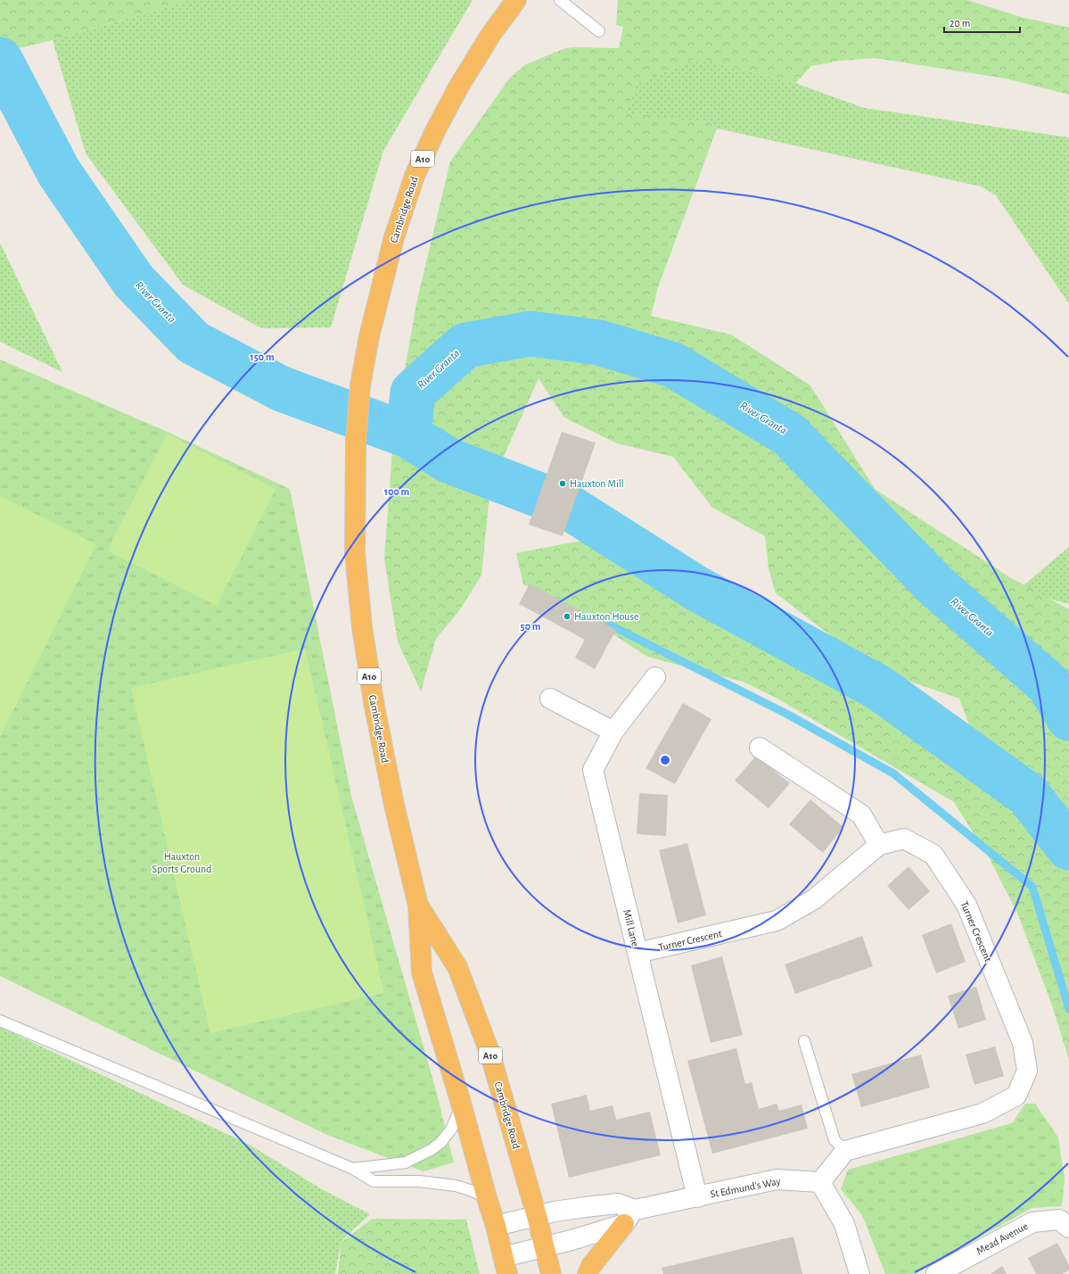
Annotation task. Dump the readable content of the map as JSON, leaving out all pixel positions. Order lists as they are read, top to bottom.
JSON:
{
  "streets": {
    "highway": ["A10", "Cambridge Road"],
    "street": [
      "Mill Lane",
      "Turner Crescent",
      "St Edmund's Way",
      "Mead Avenue"
    ]
  },
  "crossings": [
    ["Cambridge Road", "St Edmund's Way"],
    ["Mill Lane", "Turner Crescent"],
    ["Mill Lane", "St Edmund's Way"]
  ],
  "water": ["River Granta"],
  "parks": ["Hauxton Sports Ground"],
  "places": ["Hauxton Mill", "Hauxton House"],
  "scale_bar": "20 m",
  "rings": ["150 m", "100 m", "50 m"]
}
